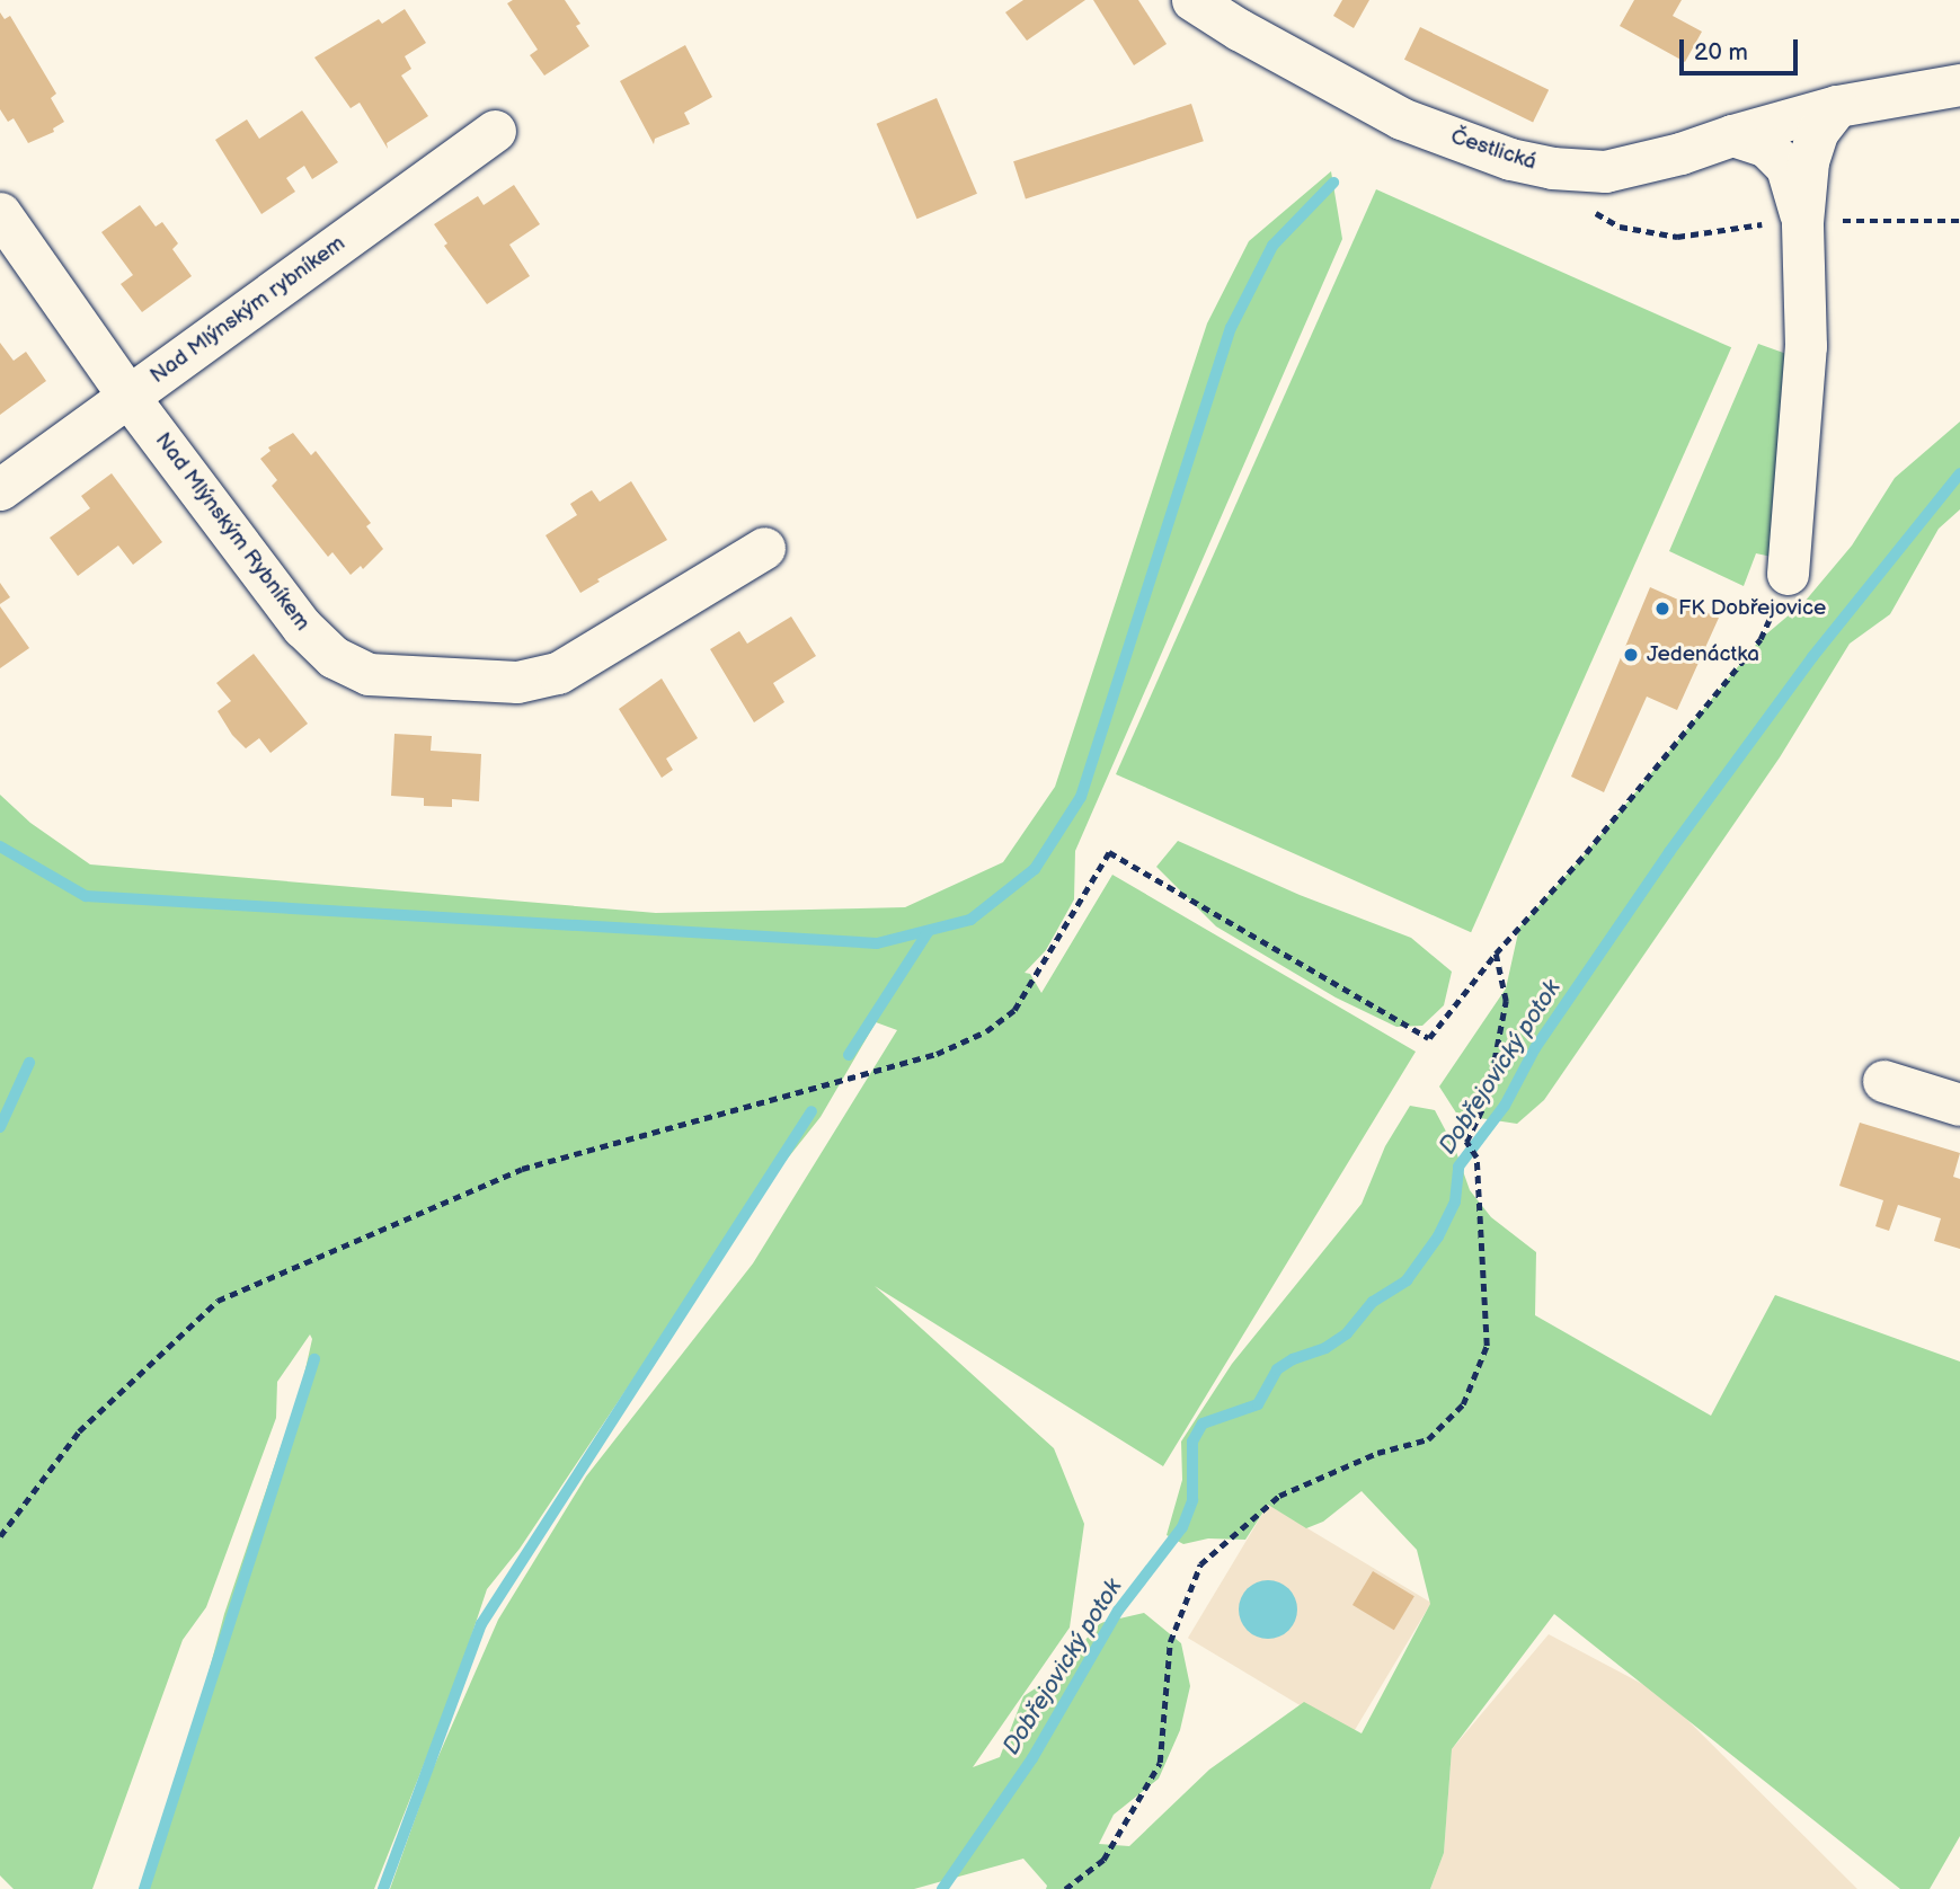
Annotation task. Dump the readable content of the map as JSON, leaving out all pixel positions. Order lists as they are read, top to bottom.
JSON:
{
  "streets": {
    "street": ["Čestlická", "Nad Mlýnským rybníkem", "Nad Mlýnským Rybníkem"]
  },
  "crossings": [
    ["Nad Mlýnským rybníkem", "Nad Mlýnským Rybníkem"]
  ],
  "water": ["Dobřejovický potok"],
  "places": ["FK Dobřejovice", "Jedenáctka"],
  "scale_bar": "20 m"
}
